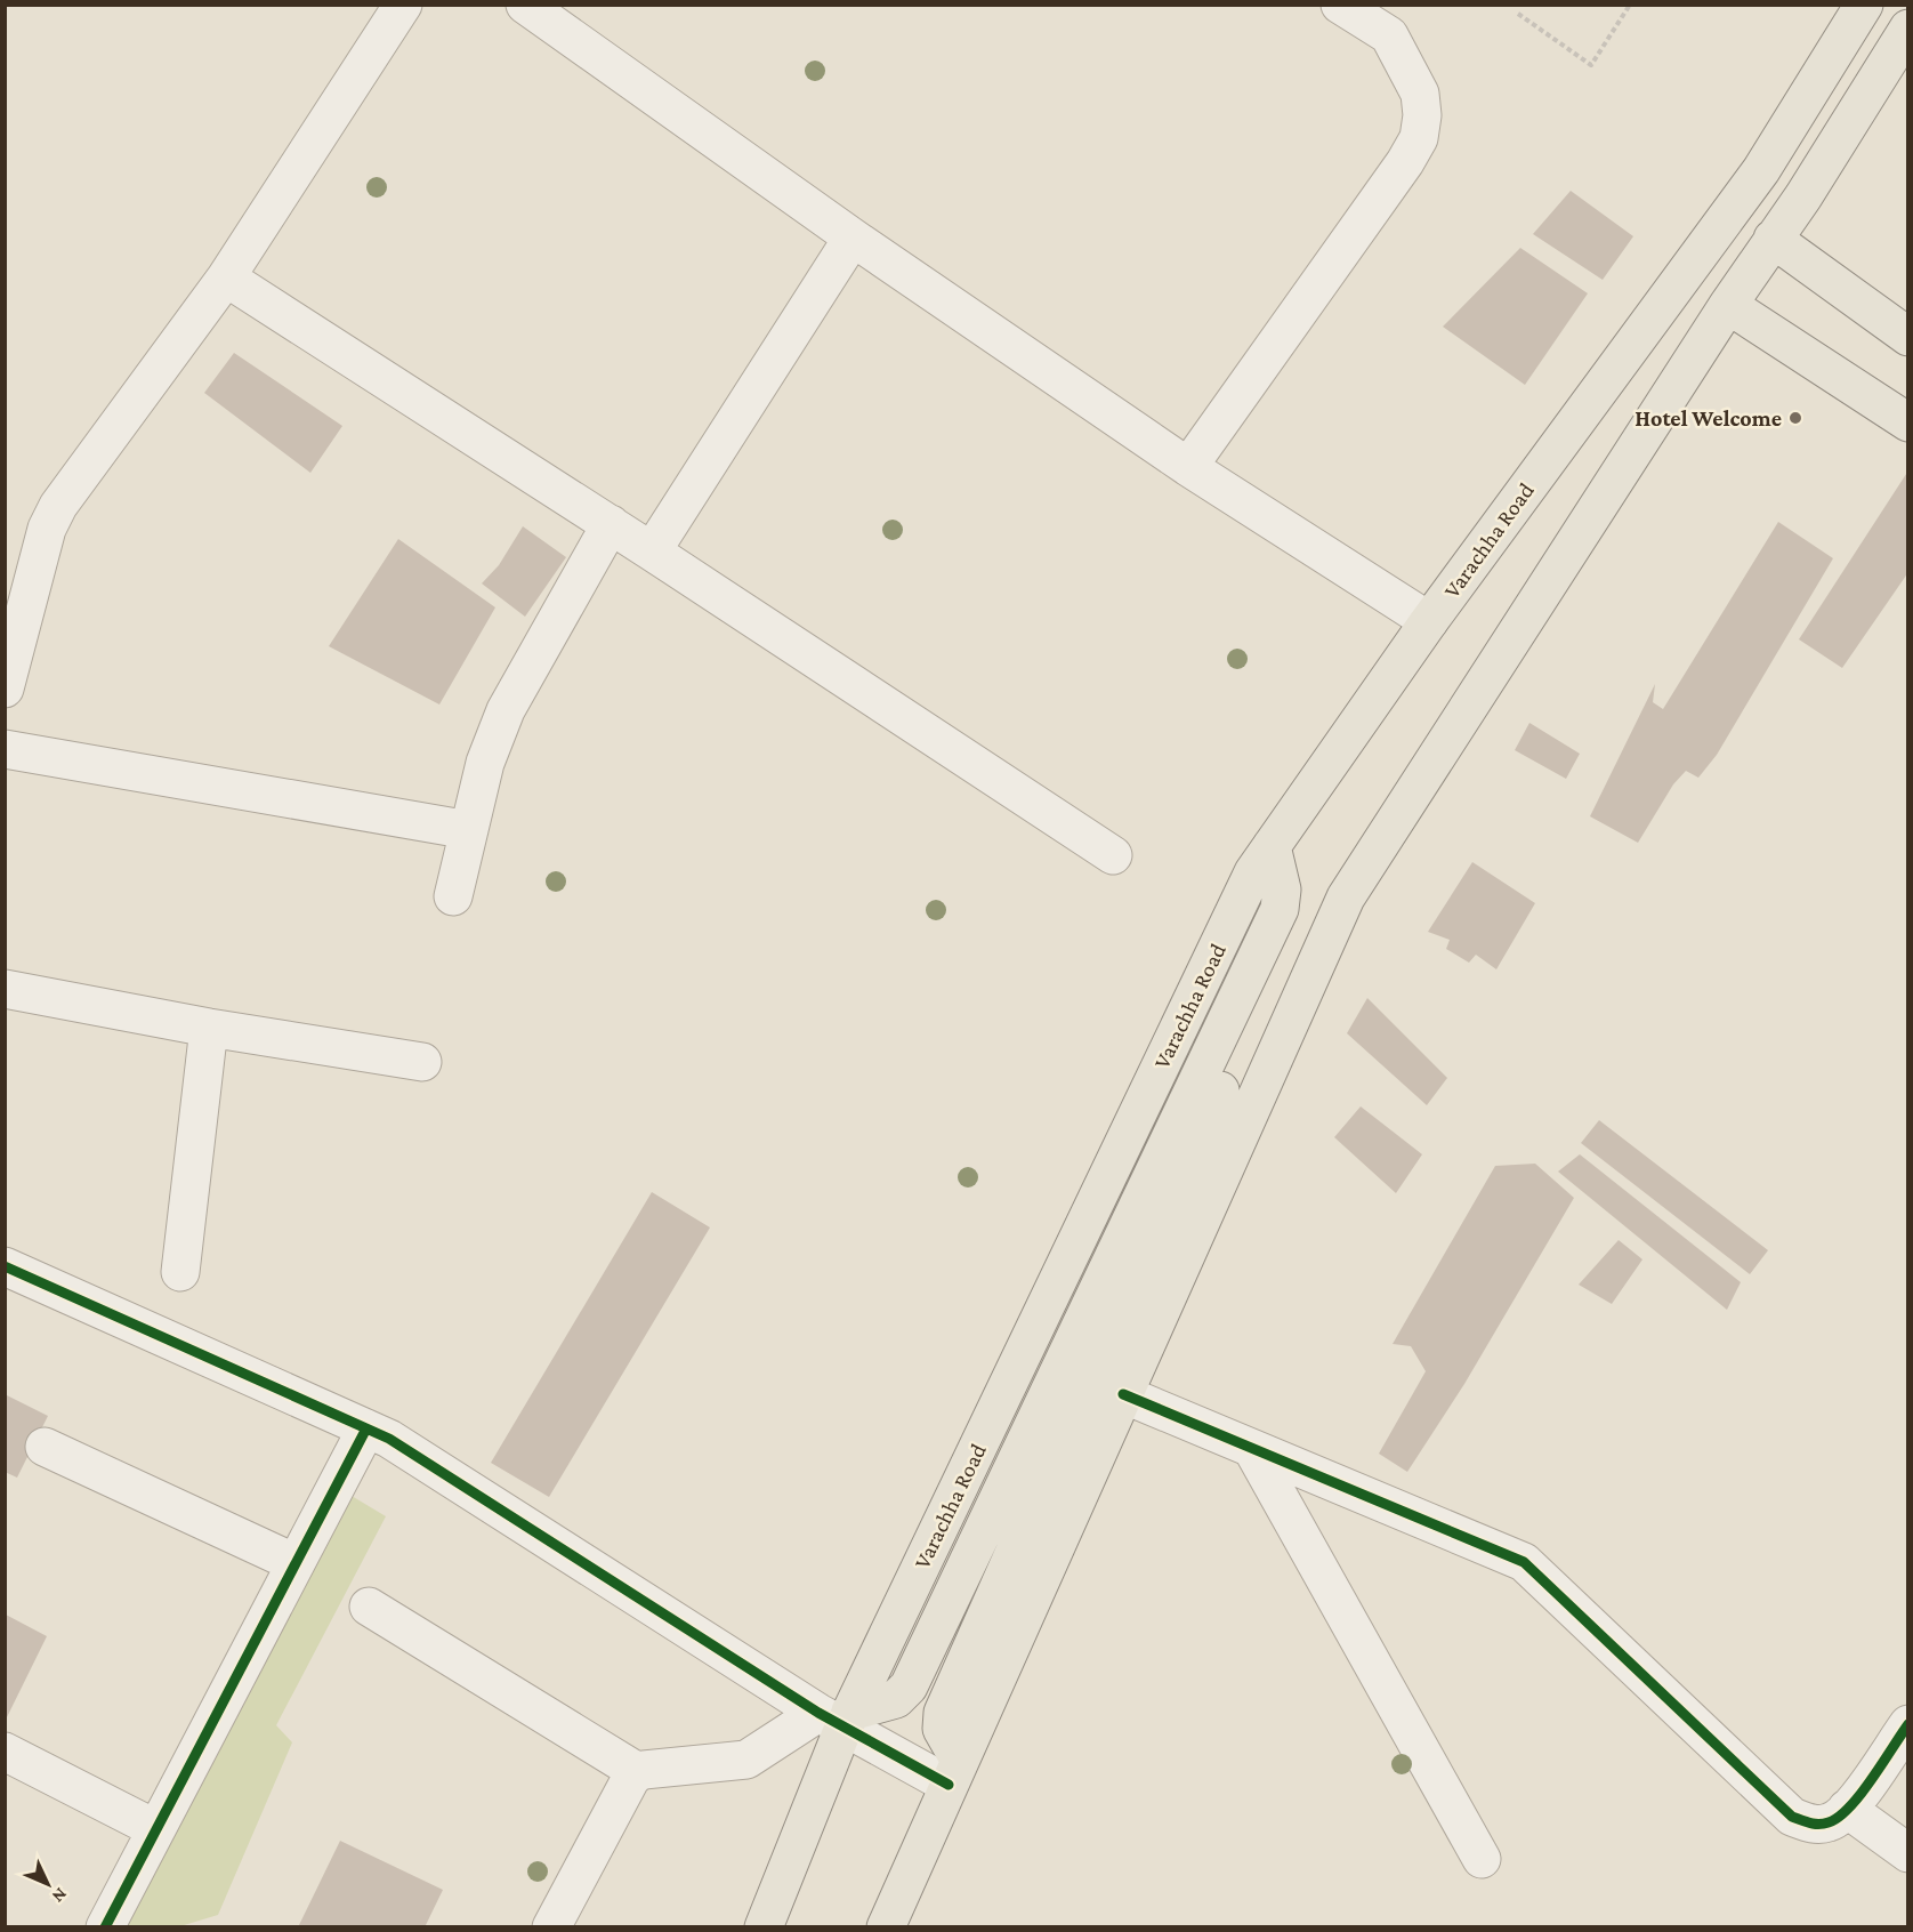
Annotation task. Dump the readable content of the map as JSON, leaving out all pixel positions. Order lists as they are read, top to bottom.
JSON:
{
  "streets": {
    "main road": ["Varachha Road"]
  },
  "places": ["Hotel Welcome"],
  "north": "bottom right"
}
